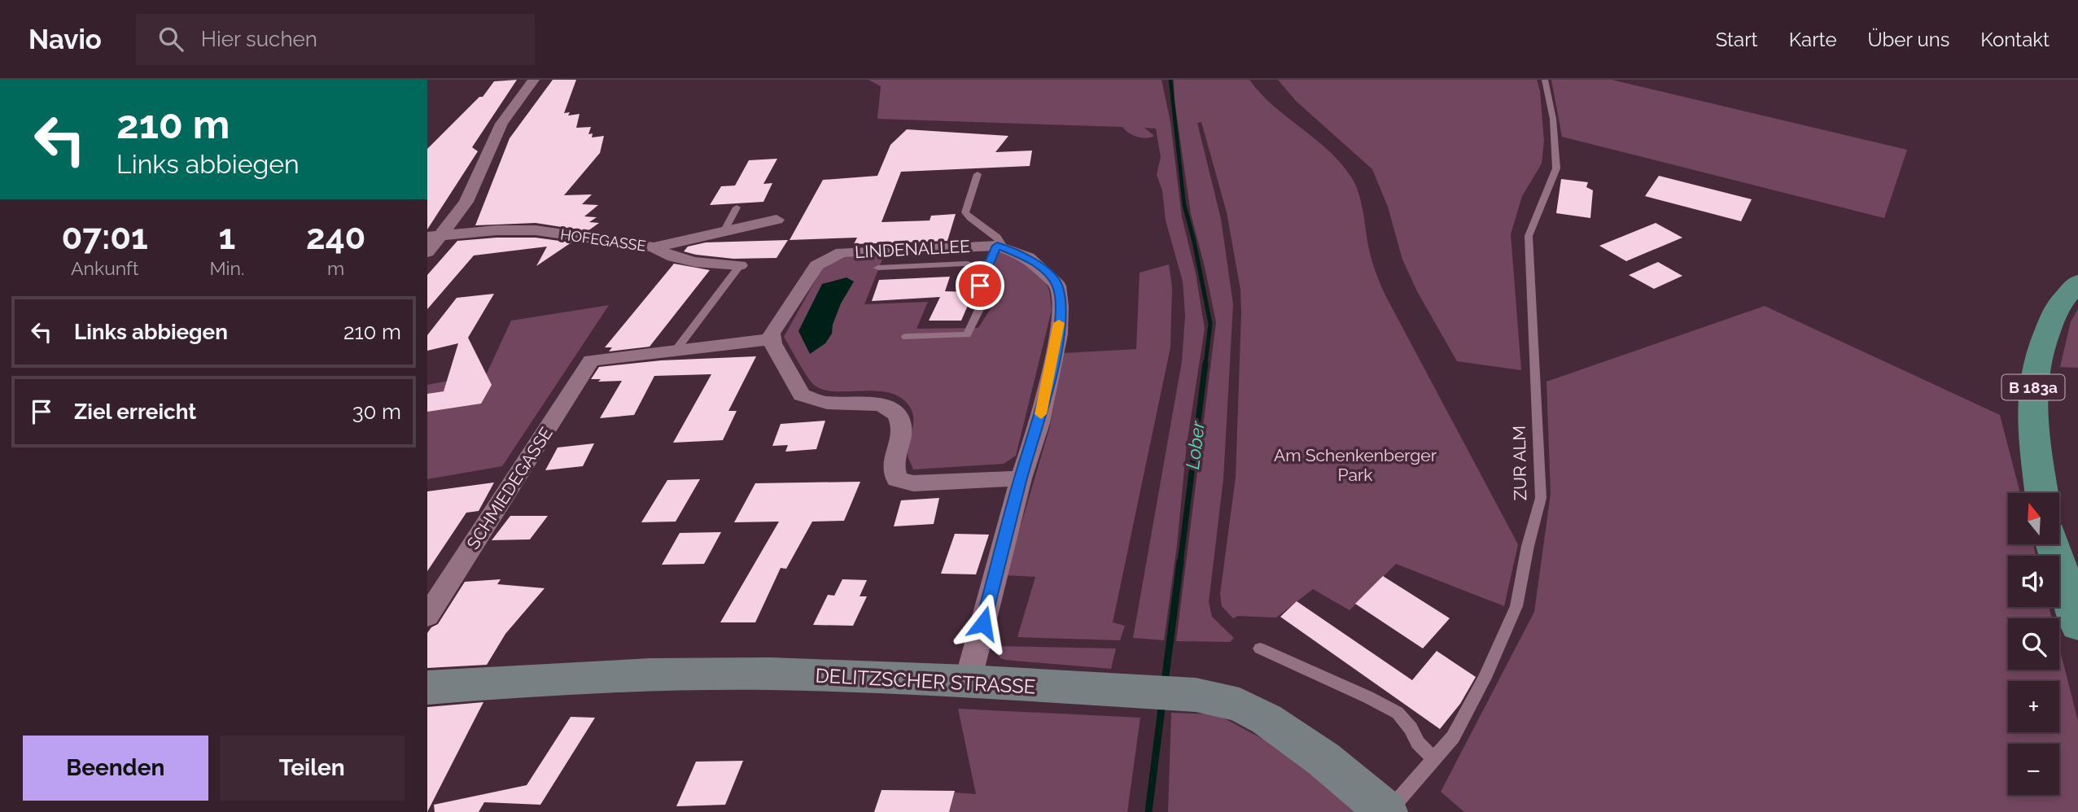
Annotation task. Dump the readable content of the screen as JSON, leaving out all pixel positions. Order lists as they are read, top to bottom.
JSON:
{
  "streets": {
    "main road": ["B 183a"],
    "street": [
      "HOFEGASSE",
      "LINDENALLEE",
      "SCHMIEDEGASSE",
      "DELITZSCHER STRASSE"
    ],
    "lane": ["ZUR ALM"]
  },
  "crossings": [
    ["LINDENALLEE", "DELITZSCHER STRASSE"],
    ["ZUR ALM", "DELITZSCHER STRASSE"]
  ],
  "water": ["Lober"],
  "parks": ["Am Schenkenberger Park"],
  "north": "top",
  "page": {
    "header": "Navio",
    "search": "Hier suchen",
    "nav": [
      "Start",
      "Karte",
      "Über uns",
      "Kontakt"
    ],
    "turn": ["210 m", "Links abbiegen"],
    "eta": [
      "07:01",
      "Ankunft",
      "1",
      "Min.",
      "240",
      "m"
    ],
    "list": [
      {
        "name": "Links abbiegen",
        "value": "210 m"
      },
      {
        "name": "Ziel erreicht",
        "value": "30 m"
      }
    ],
    "map_buttons": ["+", "−"],
    "buttons": ["Beenden", "Teilen"]
  }
}
